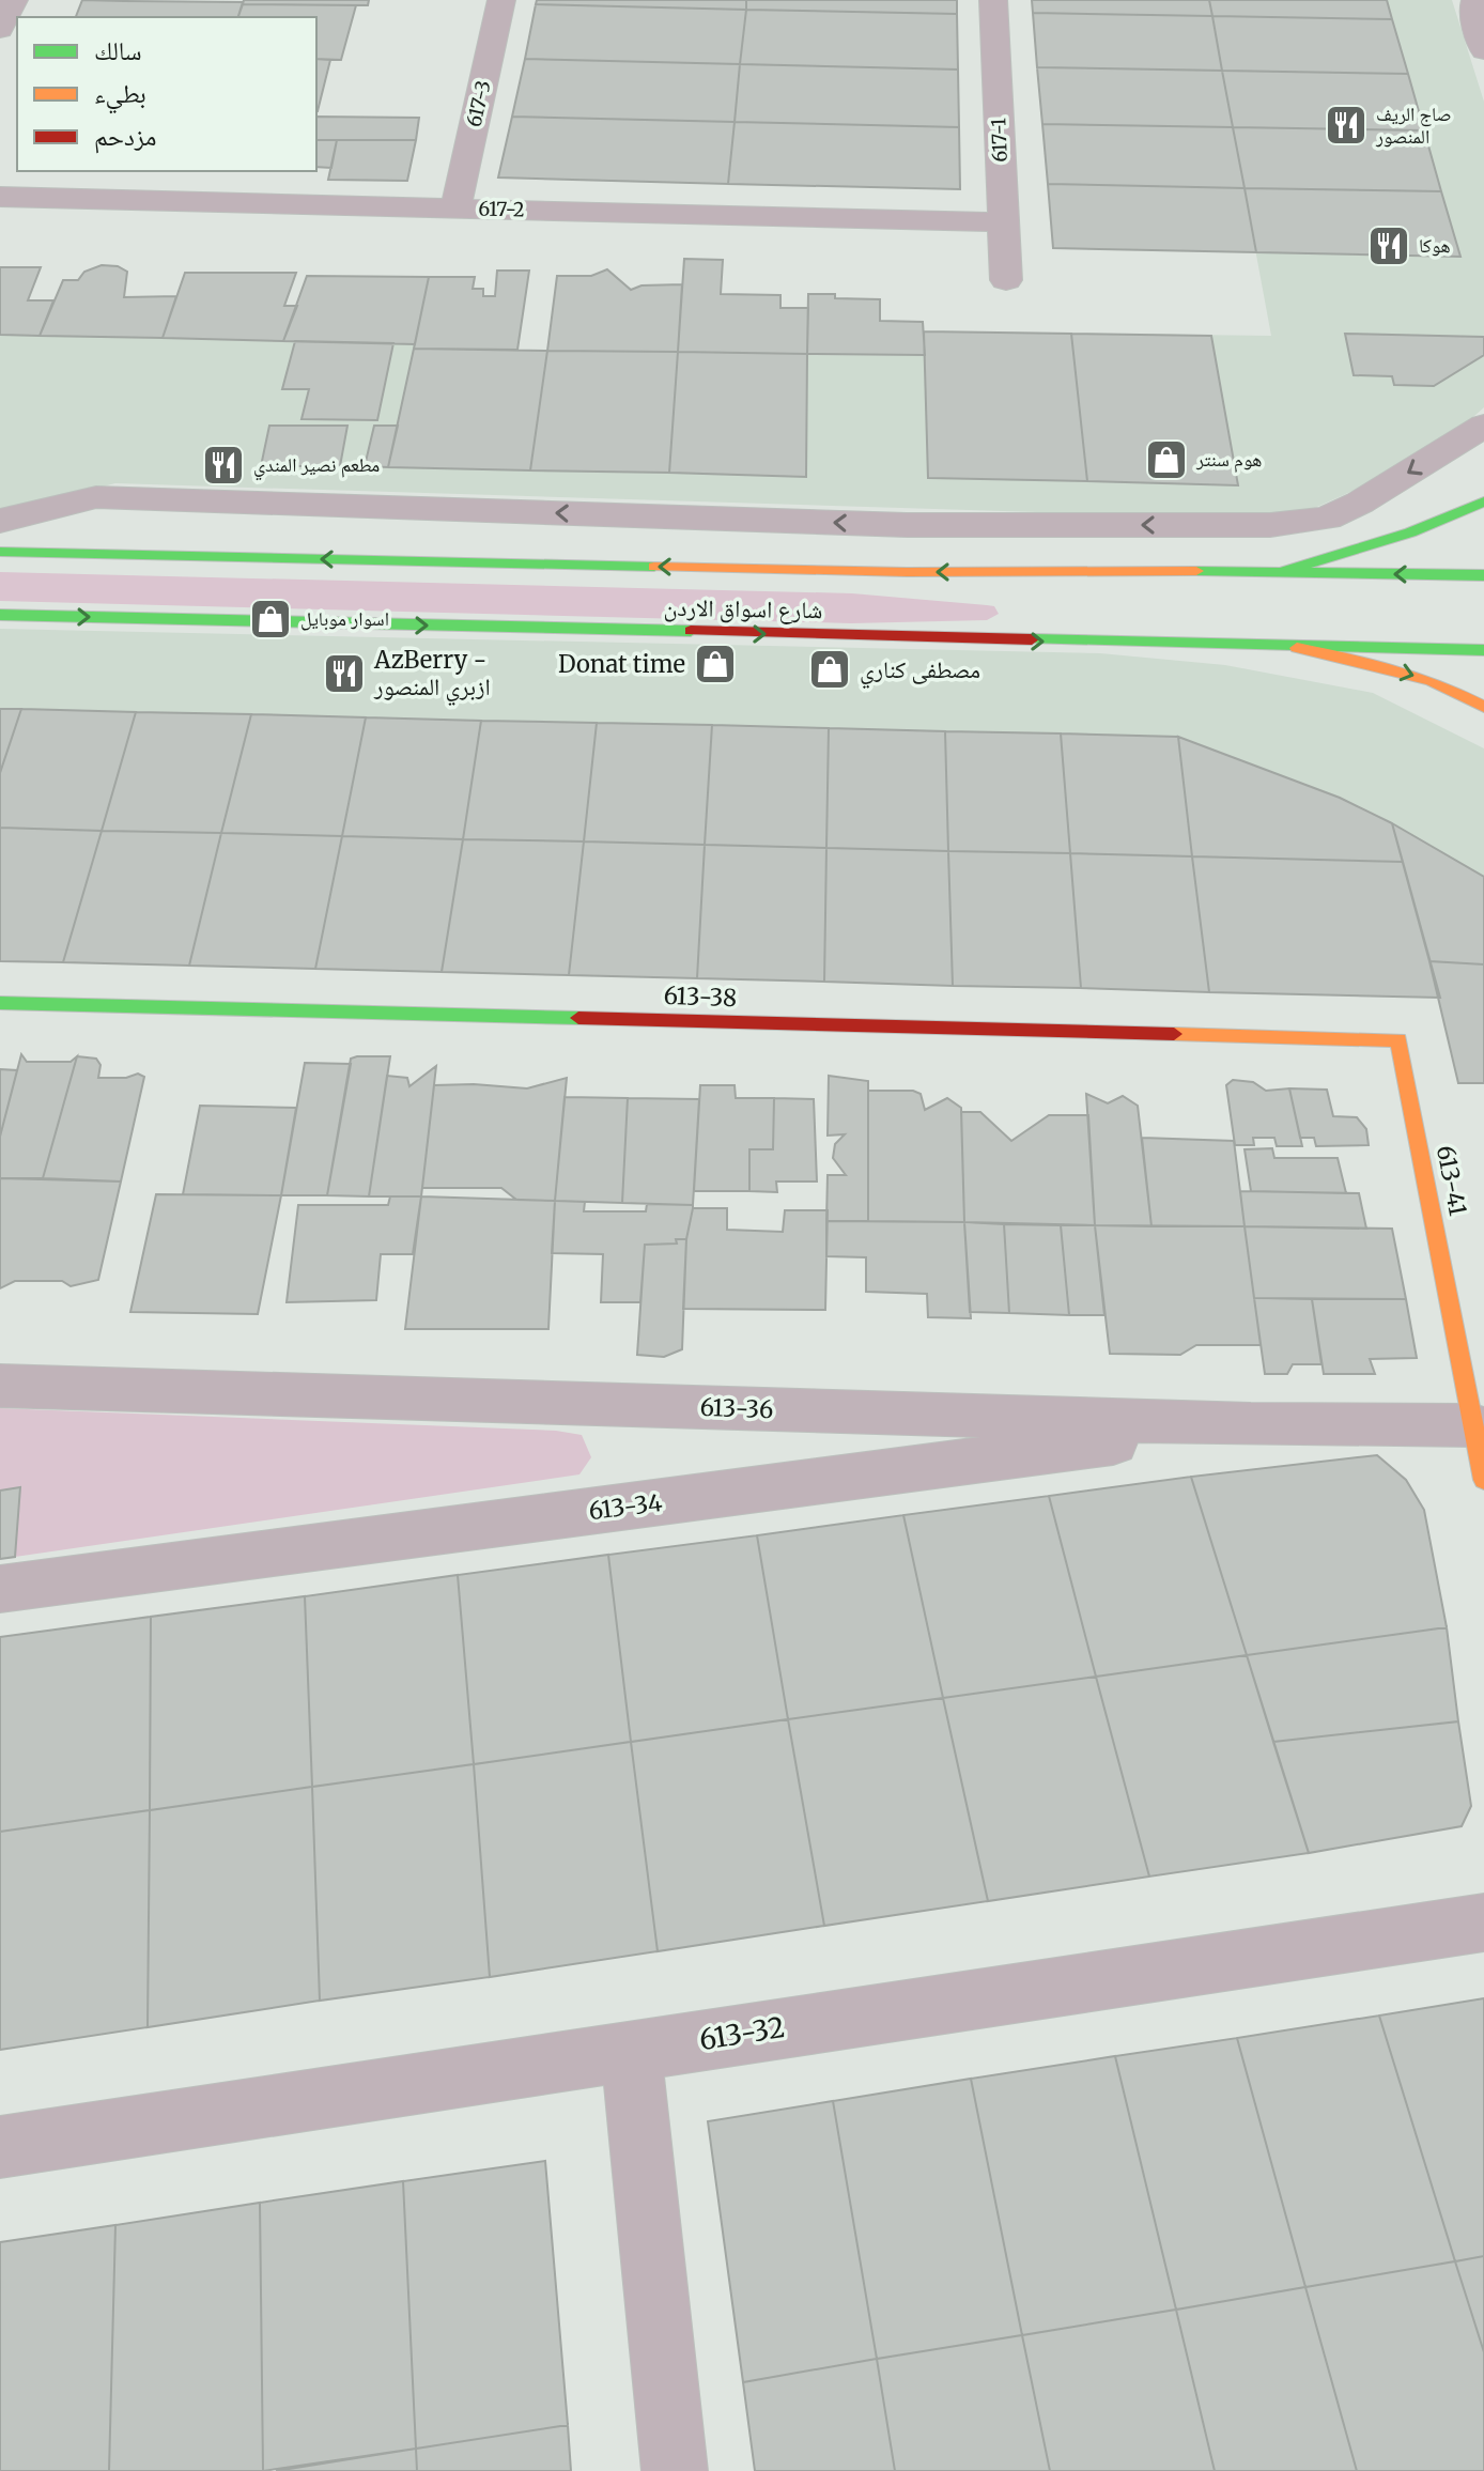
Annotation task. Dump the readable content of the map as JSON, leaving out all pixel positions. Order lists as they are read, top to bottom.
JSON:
{
  "streets": {
    "main road": ["شارع اسواق الاردن", "613-38", "613-41"],
    "street": [
      "617-3",
      "617-1",
      "617-2",
      "613-36",
      "613-34",
      "613-32"
    ]
  },
  "crossings": [
    ["617-3", "617-2"],
    ["617-1", "617-2"],
    ["613-38", "613-41"],
    ["613-41", "613-36"],
    ["613-36", "613-34"]
  ],
  "places": {
    "restaurant": [
      "صاج الريف المنصور",
      "هوكا",
      "مطعم نصير المندي",
      "AzBerry - ازبري المنصور"
    ],
    "shop": [
      "هوم سنتر",
      "اسوار موبايل",
      "Donat time",
      "مصطفى كناري"
    ]
  },
  "legend": ["سالك", "بطيء", "مزدحم"]
}
